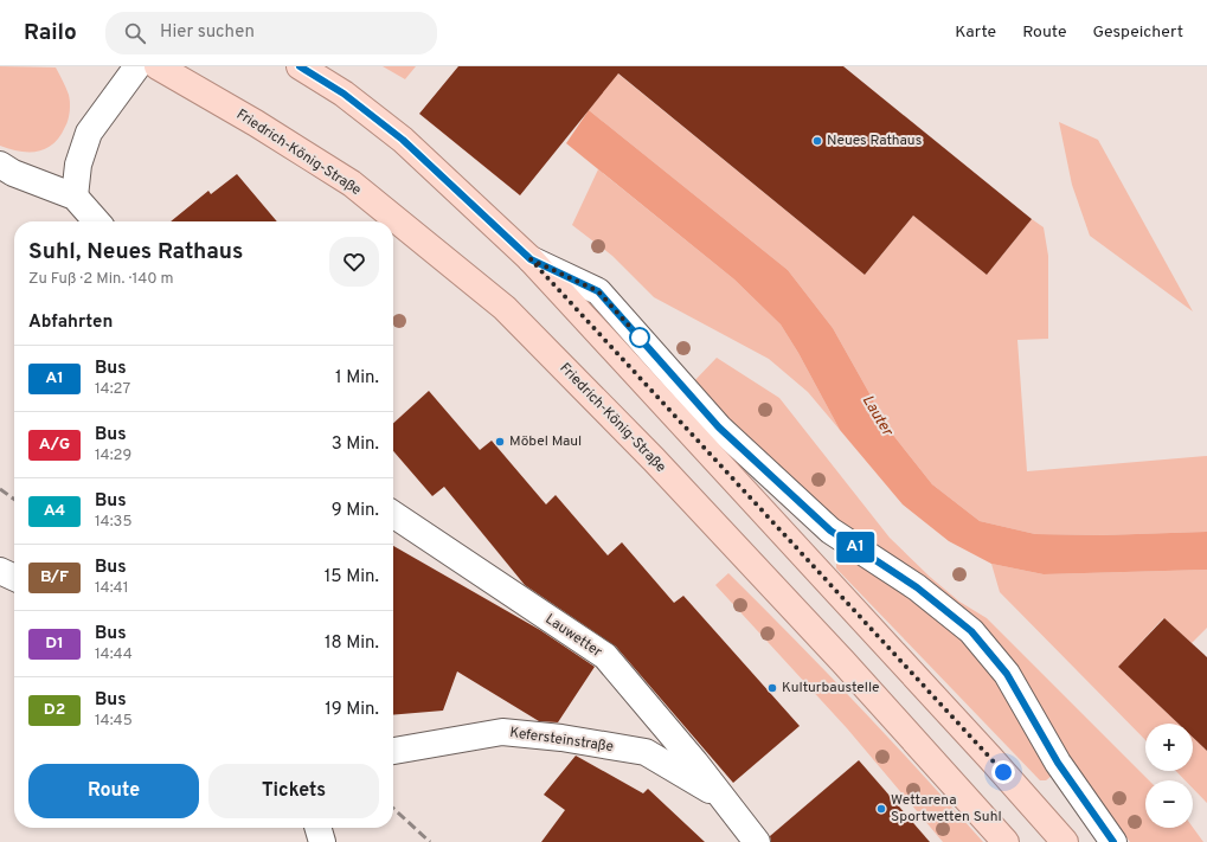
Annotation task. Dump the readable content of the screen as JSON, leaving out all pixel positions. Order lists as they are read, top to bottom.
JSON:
{
  "streets": {
    "main road": ["Friedrich-König-Straße"],
    "street": ["Lauwetter", "Kefersteinstraße"]
  },
  "crossings": [
    ["Lauwetter", "Kefersteinstraße"]
  ],
  "water": ["Lauter"],
  "places": [
    "Neues Rathaus",
    "Möbel Maul",
    "Kulturbaustelle",
    "Wettarena Sportwetten Suhl"
  ],
  "lines": ["bus line A1"],
  "page": {
    "header": "Railo",
    "search": "Hier suchen",
    "nav": ["Karte", "Route", "Gespeichert"],
    "on_map": "A1",
    "heading": [
      ["Suhl, Neues Rathaus", "Zu Fuß · 2 Min. · 140 m"],
      "Abfahrten"
    ],
    "list": [
      {
        "mark": "A1",
        "name": "Bus",
        "note": "14:27",
        "value": "1 Min."
      },
      {
        "mark": "A/G",
        "name": "Bus",
        "note": "14:29",
        "value": "3 Min."
      },
      {
        "mark": "A4",
        "name": "Bus",
        "note": "14:35",
        "value": "9 Min."
      },
      {
        "mark": "B/F",
        "name": "Bus",
        "note": "14:41",
        "value": "15 Min."
      },
      {
        "mark": "D1",
        "name": "Bus",
        "note": "14:44",
        "value": "18 Min."
      },
      {
        "mark": "D2",
        "name": "Bus",
        "note": "14:45",
        "value": "19 Min."
      }
    ],
    "map_buttons": ["+", "−"],
    "buttons": ["Route", "Tickets"]
  }
}
